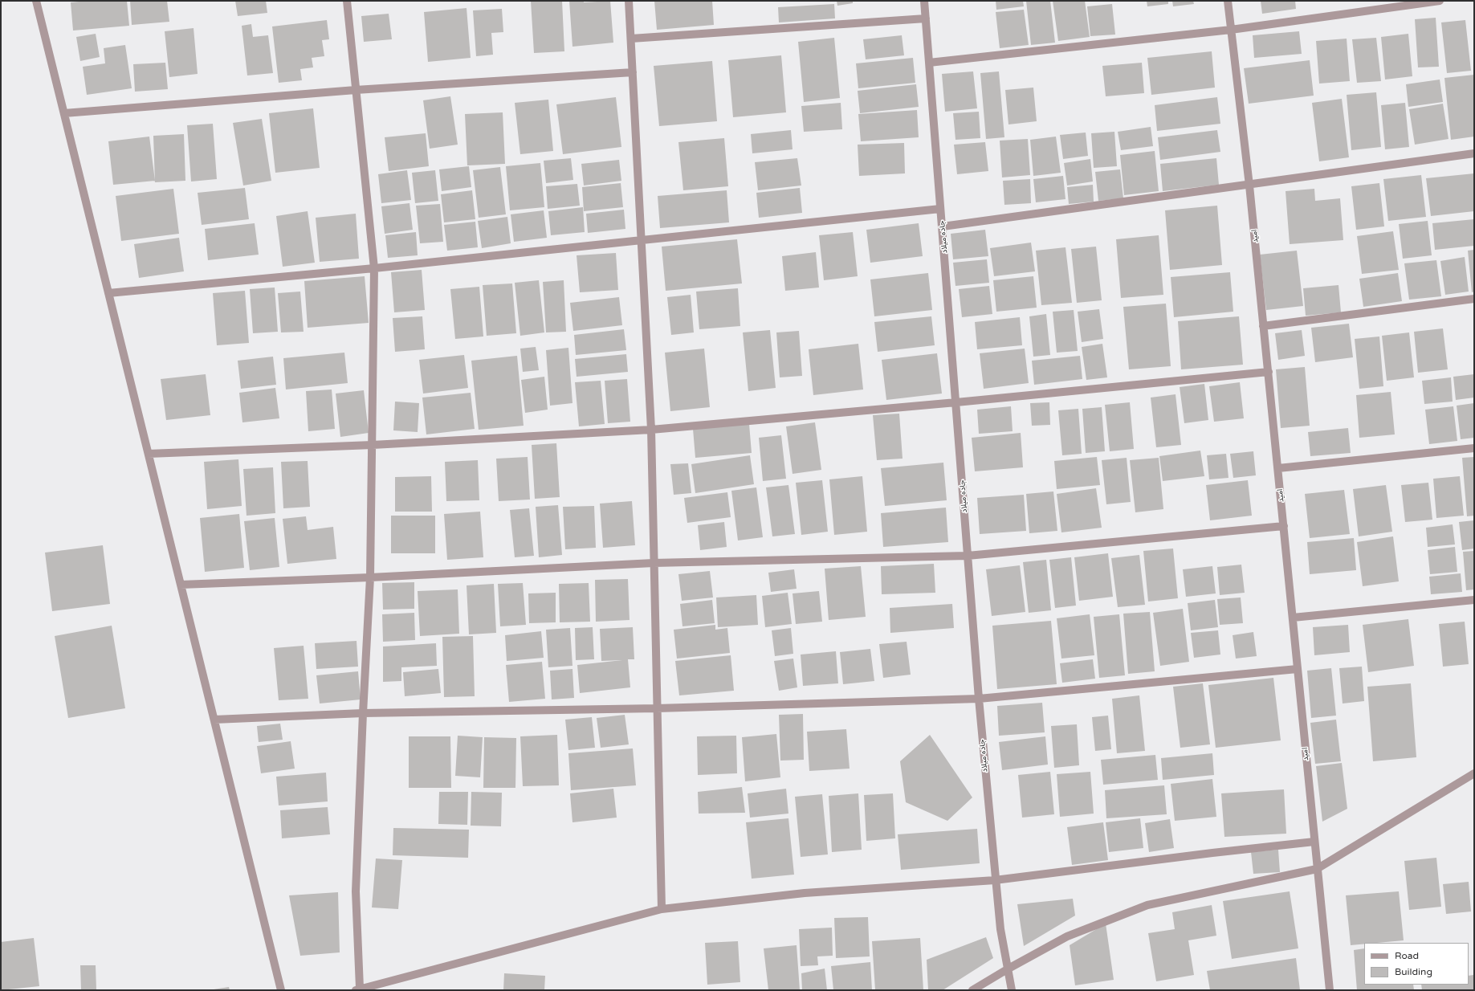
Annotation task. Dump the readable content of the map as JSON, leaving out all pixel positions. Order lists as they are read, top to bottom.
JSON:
{
  "streets": {
    "street": ["امید", "جاده میلاد"]
  },
  "legend": ["Road", "Building"]
}
